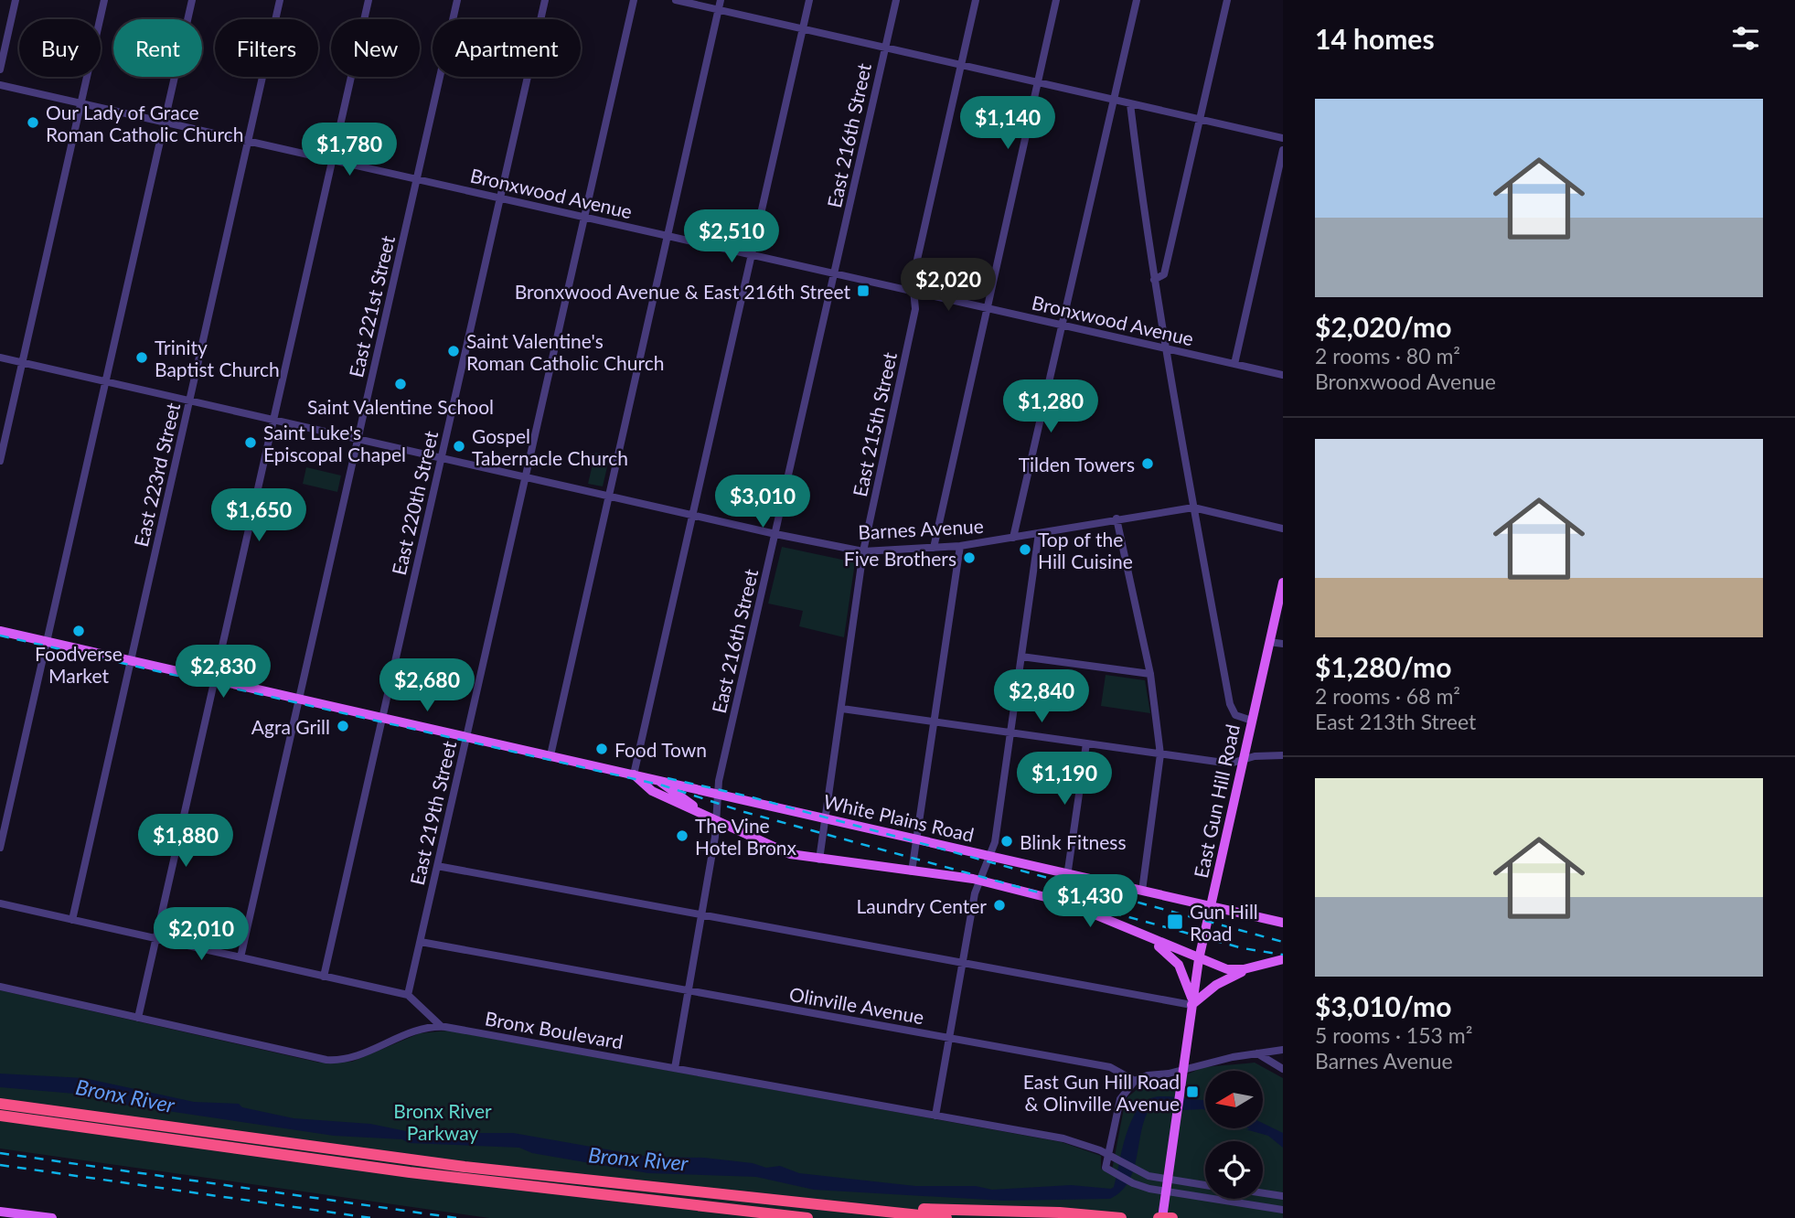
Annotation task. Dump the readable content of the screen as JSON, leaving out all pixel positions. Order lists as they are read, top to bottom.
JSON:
{
  "streets": {
    "main road": ["East Gun Hill Road", "White Plains Road"],
    "street": [
      "East 216th Street",
      "Bronxwood Avenue",
      "East 221st Street",
      "East 215th Street",
      "East 223rd Street",
      "East 220th Street",
      "Barnes Avenue",
      "East 219th Street",
      "Olinville Avenue",
      "Bronx Boulevard"
    ]
  },
  "crossings": [
    ["East 216th Street", "Bronxwood Avenue"],
    ["East 216th Street", "Barnes Avenue"],
    ["East 216th Street", "White Plains Road"],
    ["East 216th Street", "Olinville Avenue"],
    ["East 216th Street", "Bronx Boulevard"],
    ["Bronxwood Avenue", "East 221st Street"],
    ["Bronxwood Avenue", "East 215th Street"],
    ["Bronxwood Avenue", "East 223rd Street"],
    ["Bronxwood Avenue", "East 220th Street"],
    ["Bronxwood Avenue", "East 219th Street"],
    ["East 221st Street", "Barnes Avenue"],
    ["East 221st Street", "White Plains Road"],
    ["East 215th Street", "Barnes Avenue"],
    ["East 215th Street", "White Plains Road"],
    ["East 223rd Street", "Barnes Avenue"],
    ["East 223rd Street", "White Plains Road"],
    ["East 220th Street", "Barnes Avenue"],
    ["East 220th Street", "White Plains Road"],
    ["Barnes Avenue", "East 219th Street"],
    ["East Gun Hill Road", "White Plains Road"],
    ["East 219th Street", "White Plains Road"],
    ["East 219th Street", "Olinville Avenue"]
  ],
  "water": ["Bronx River"],
  "parks": ["Bronx River Parkway"],
  "places": {
    "other": [
      "Our Lady of Grace Roman Catholic Church",
      "Saint Valentine's Roman Catholic Church",
      "Trinity Baptist Church",
      "Saint Valentine School",
      "Saint Luke's Episcopal Chapel",
      "Gospel Tabernacle Church",
      "Tilden Towers",
      "Top of the Hill Cuisine",
      "Five Brothers",
      "Foodverse Market",
      "Agra Grill",
      "Food Town",
      "The Vine Hotel Bronx",
      "Blink Fitness",
      "Laundry Center"
    ],
    "transit": ["Bronxwood Avenue & East 216th Street", "Gun Hill Road", "East Gun Hill Road & Olinville Avenue"]
  },
  "north": "left",
  "page": {
    "heading": "14 homes",
    "chip": [
      "Buy",
      "Rent",
      "Filters",
      "New",
      "Apartment"
    ],
    "list": [
      {
        "name": "$2,020/mo",
        "note": "2 rooms · 80 m² · Bronxwood Avenue"
      },
      {
        "name": "$1,280/mo",
        "note": "2 rooms · 68 m² · East 213th Street"
      },
      {
        "name": "$3,010/mo",
        "note": "5 rooms · 153 m² · Barnes Avenue"
      }
    ],
    "price": [
      "$1,140",
      "$1,780",
      "$2,510",
      "$2,020",
      "$1,280",
      "$3,010",
      "$1,650",
      "$2,830",
      "$2,680",
      "$2,840",
      "$1,190",
      "$1,880",
      "$1,430",
      "$2,010"
    ]
  }
}
